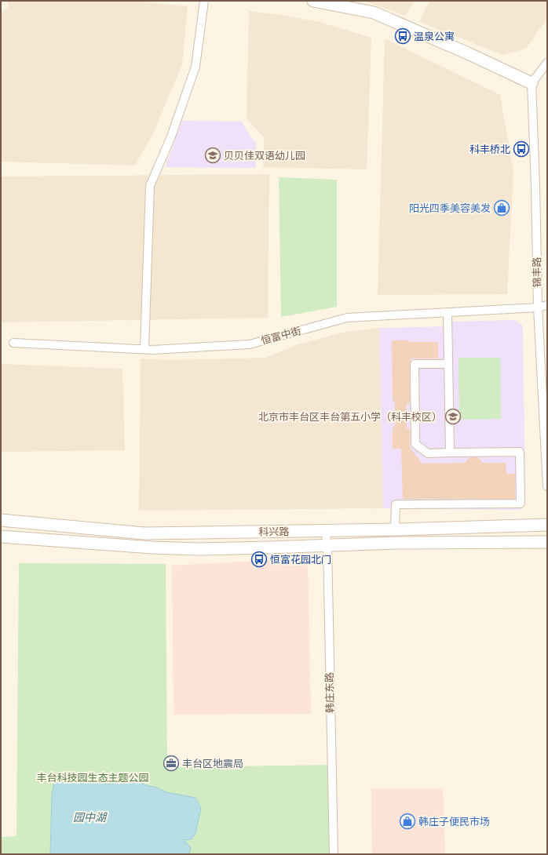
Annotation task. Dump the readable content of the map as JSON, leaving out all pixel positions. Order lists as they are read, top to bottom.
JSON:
{
  "streets": {
    "main road": ["科兴路"],
    "street": ["锦丰路", "恒富中街", "韩庄东路"]
  },
  "crossings": [
    ["锦丰路", "恒富中街"],
    ["科兴路", "韩庄东路"]
  ],
  "water": ["园中湖"],
  "parks": ["丰台科技园生态主题公园"],
  "places": {
    "bus stop": ["温泉公寓", "科丰桥北", "恒富花园北门"],
    "school or university": ["贝贝佳双语幼儿园", "北京市丰台区丰台第五小学（科丰校区）"],
    "shop": ["阳光四季美容美发", "韩庄子便民市场"],
    "office": ["丰台区地震局"]
  }
}
